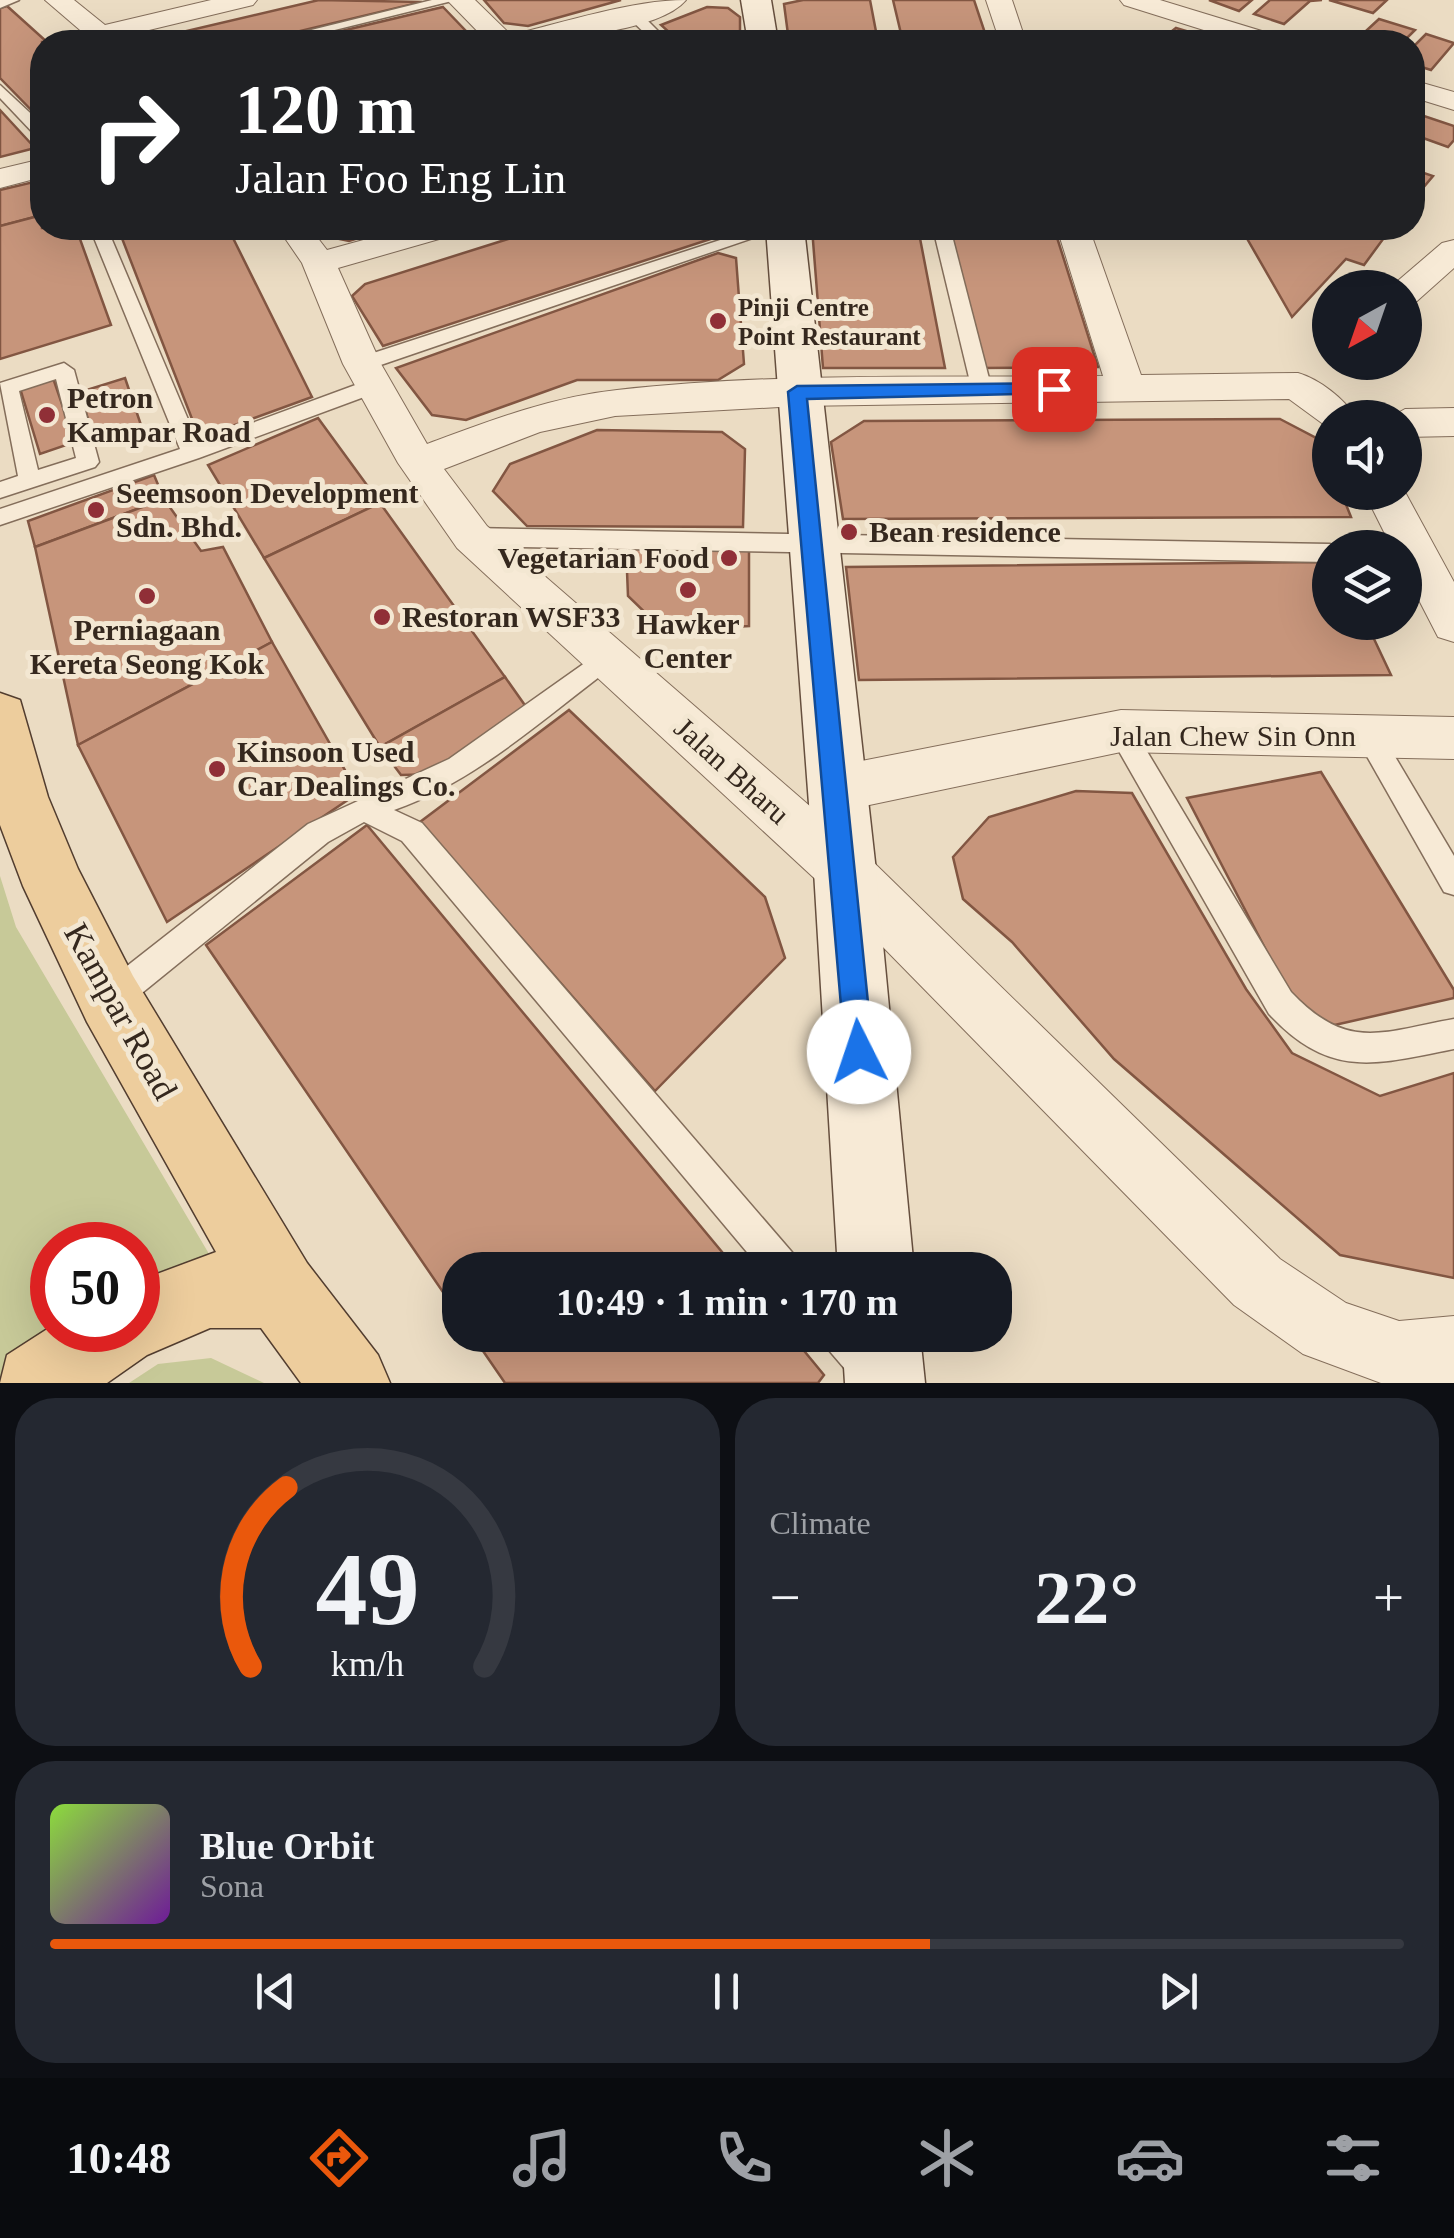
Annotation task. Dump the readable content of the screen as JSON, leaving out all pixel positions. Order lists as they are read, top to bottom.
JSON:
{
  "streets": {
    "main road": ["Kampar Road"],
    "street": ["Jalan Chew Sin Onn", "Jalan Bharu"]
  },
  "places": [
    "Pinji Centre Point Restaurant",
    "Petron Kampar Road",
    "Seemsoon Development Sdn. Bhd.",
    "Bean residence",
    "Vegetarian Food",
    "Hawker Center",
    "Perniagaan Kereta Seong Kok",
    "Restoran WSF33",
    "Kinsoon Used Car Dealings Co."
  ],
  "north": "bottom left",
  "page": {
    "turn": ["120 m", "Jalan Foo Eng Lin"],
    "limit": "50",
    "trip": "10:49 · 1 min · 170 m",
    "tile": "Climate",
    "heat": ["−", "22°", "+"],
    "song": ["Blue Orbit", "Sona"],
    "tabs": "10:48",
    "gauge": ["49", "km/h"]
  }
}
